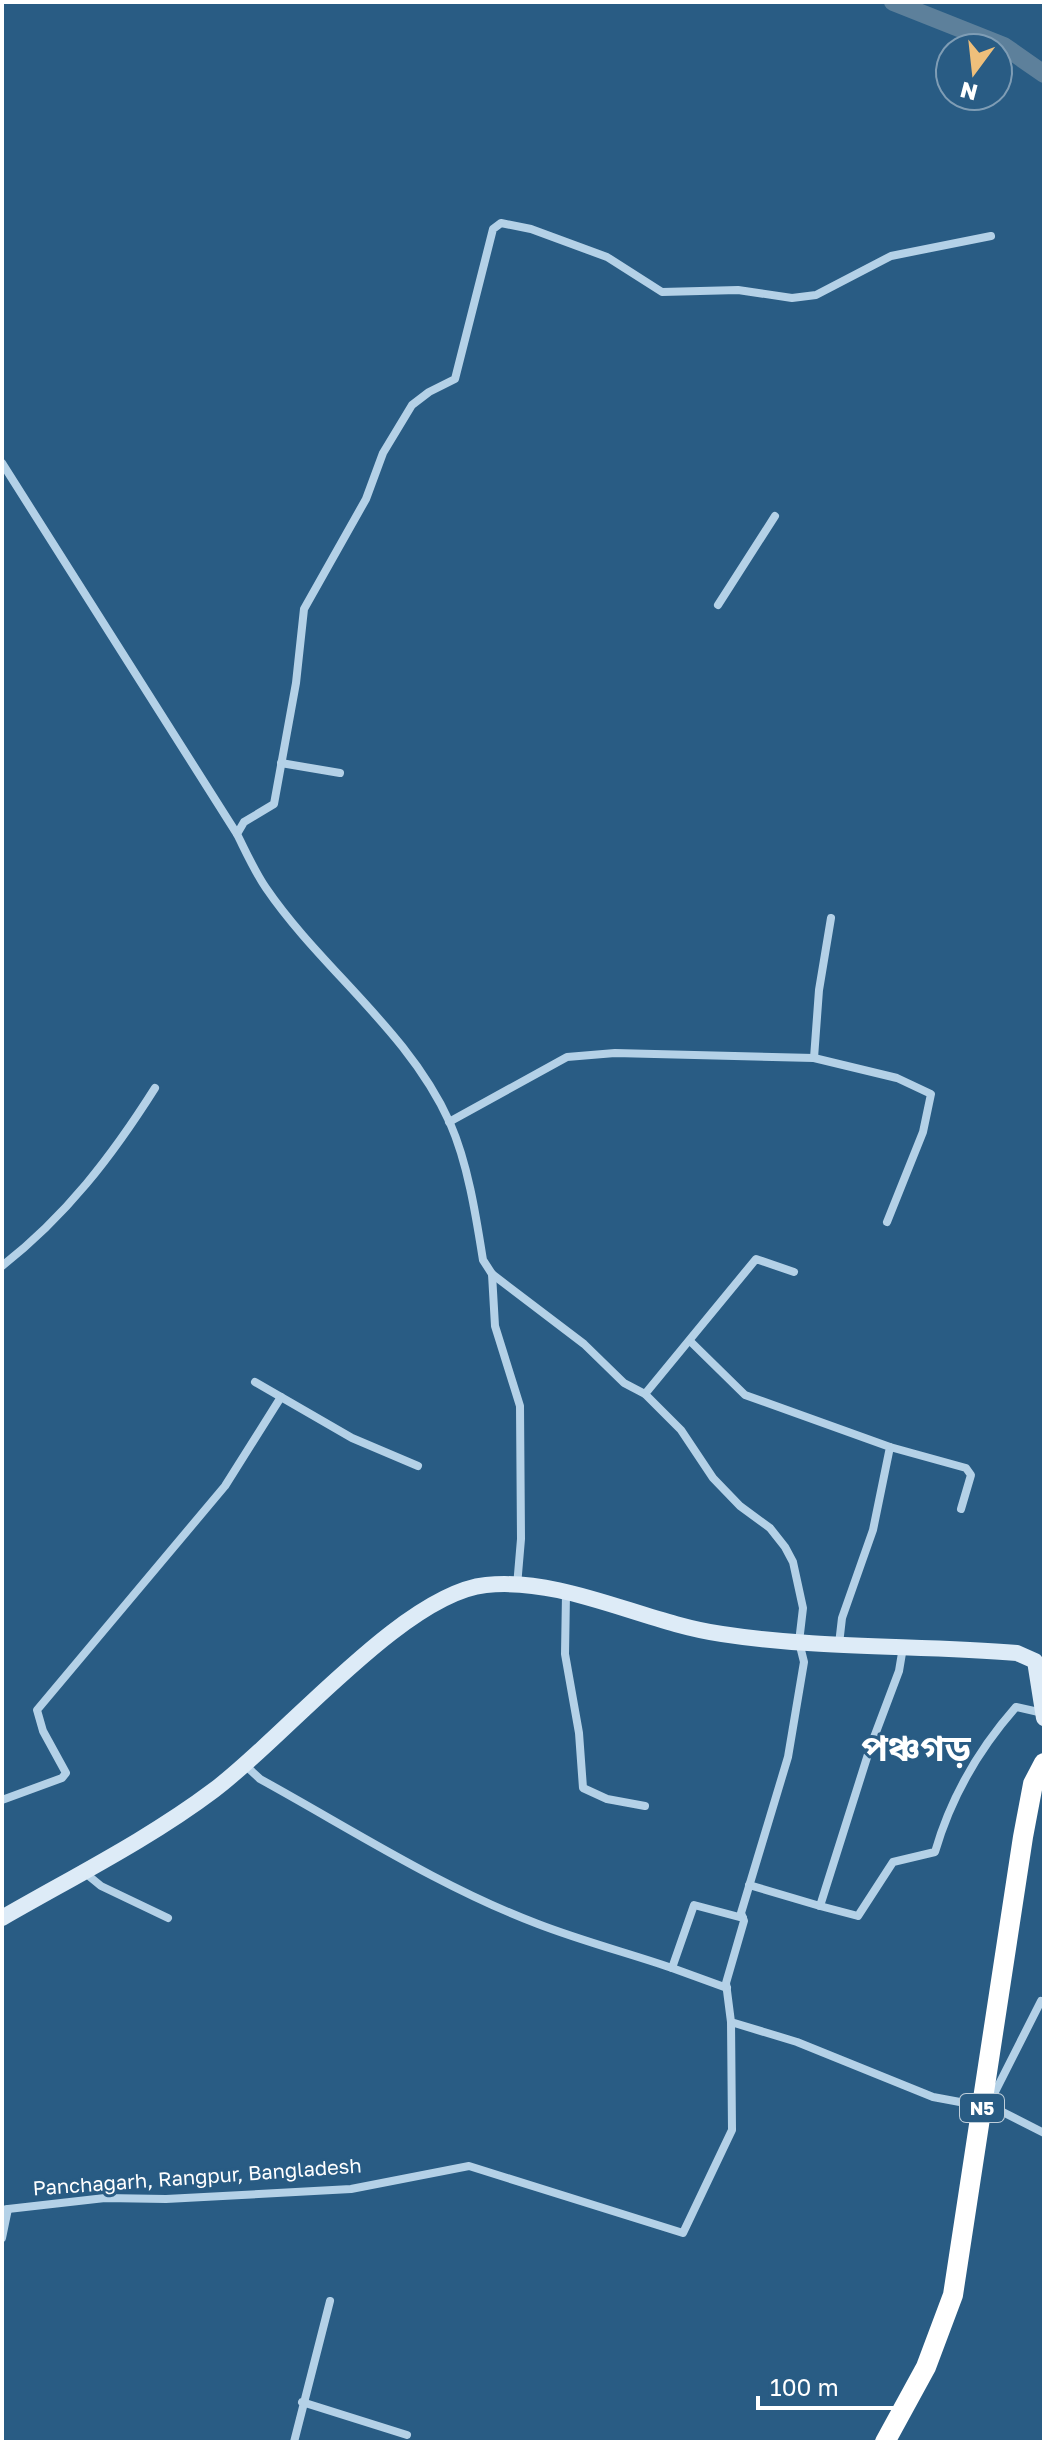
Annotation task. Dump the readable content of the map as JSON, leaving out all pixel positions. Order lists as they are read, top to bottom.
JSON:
{
  "streets": {
    "highway": ["N5"],
    "street": ["Panchagarh, Rangpur, Bangladesh"]
  },
  "districts": ["পঞ্চগড়"],
  "scale_bar": "100 m",
  "north": "bottom"
}
